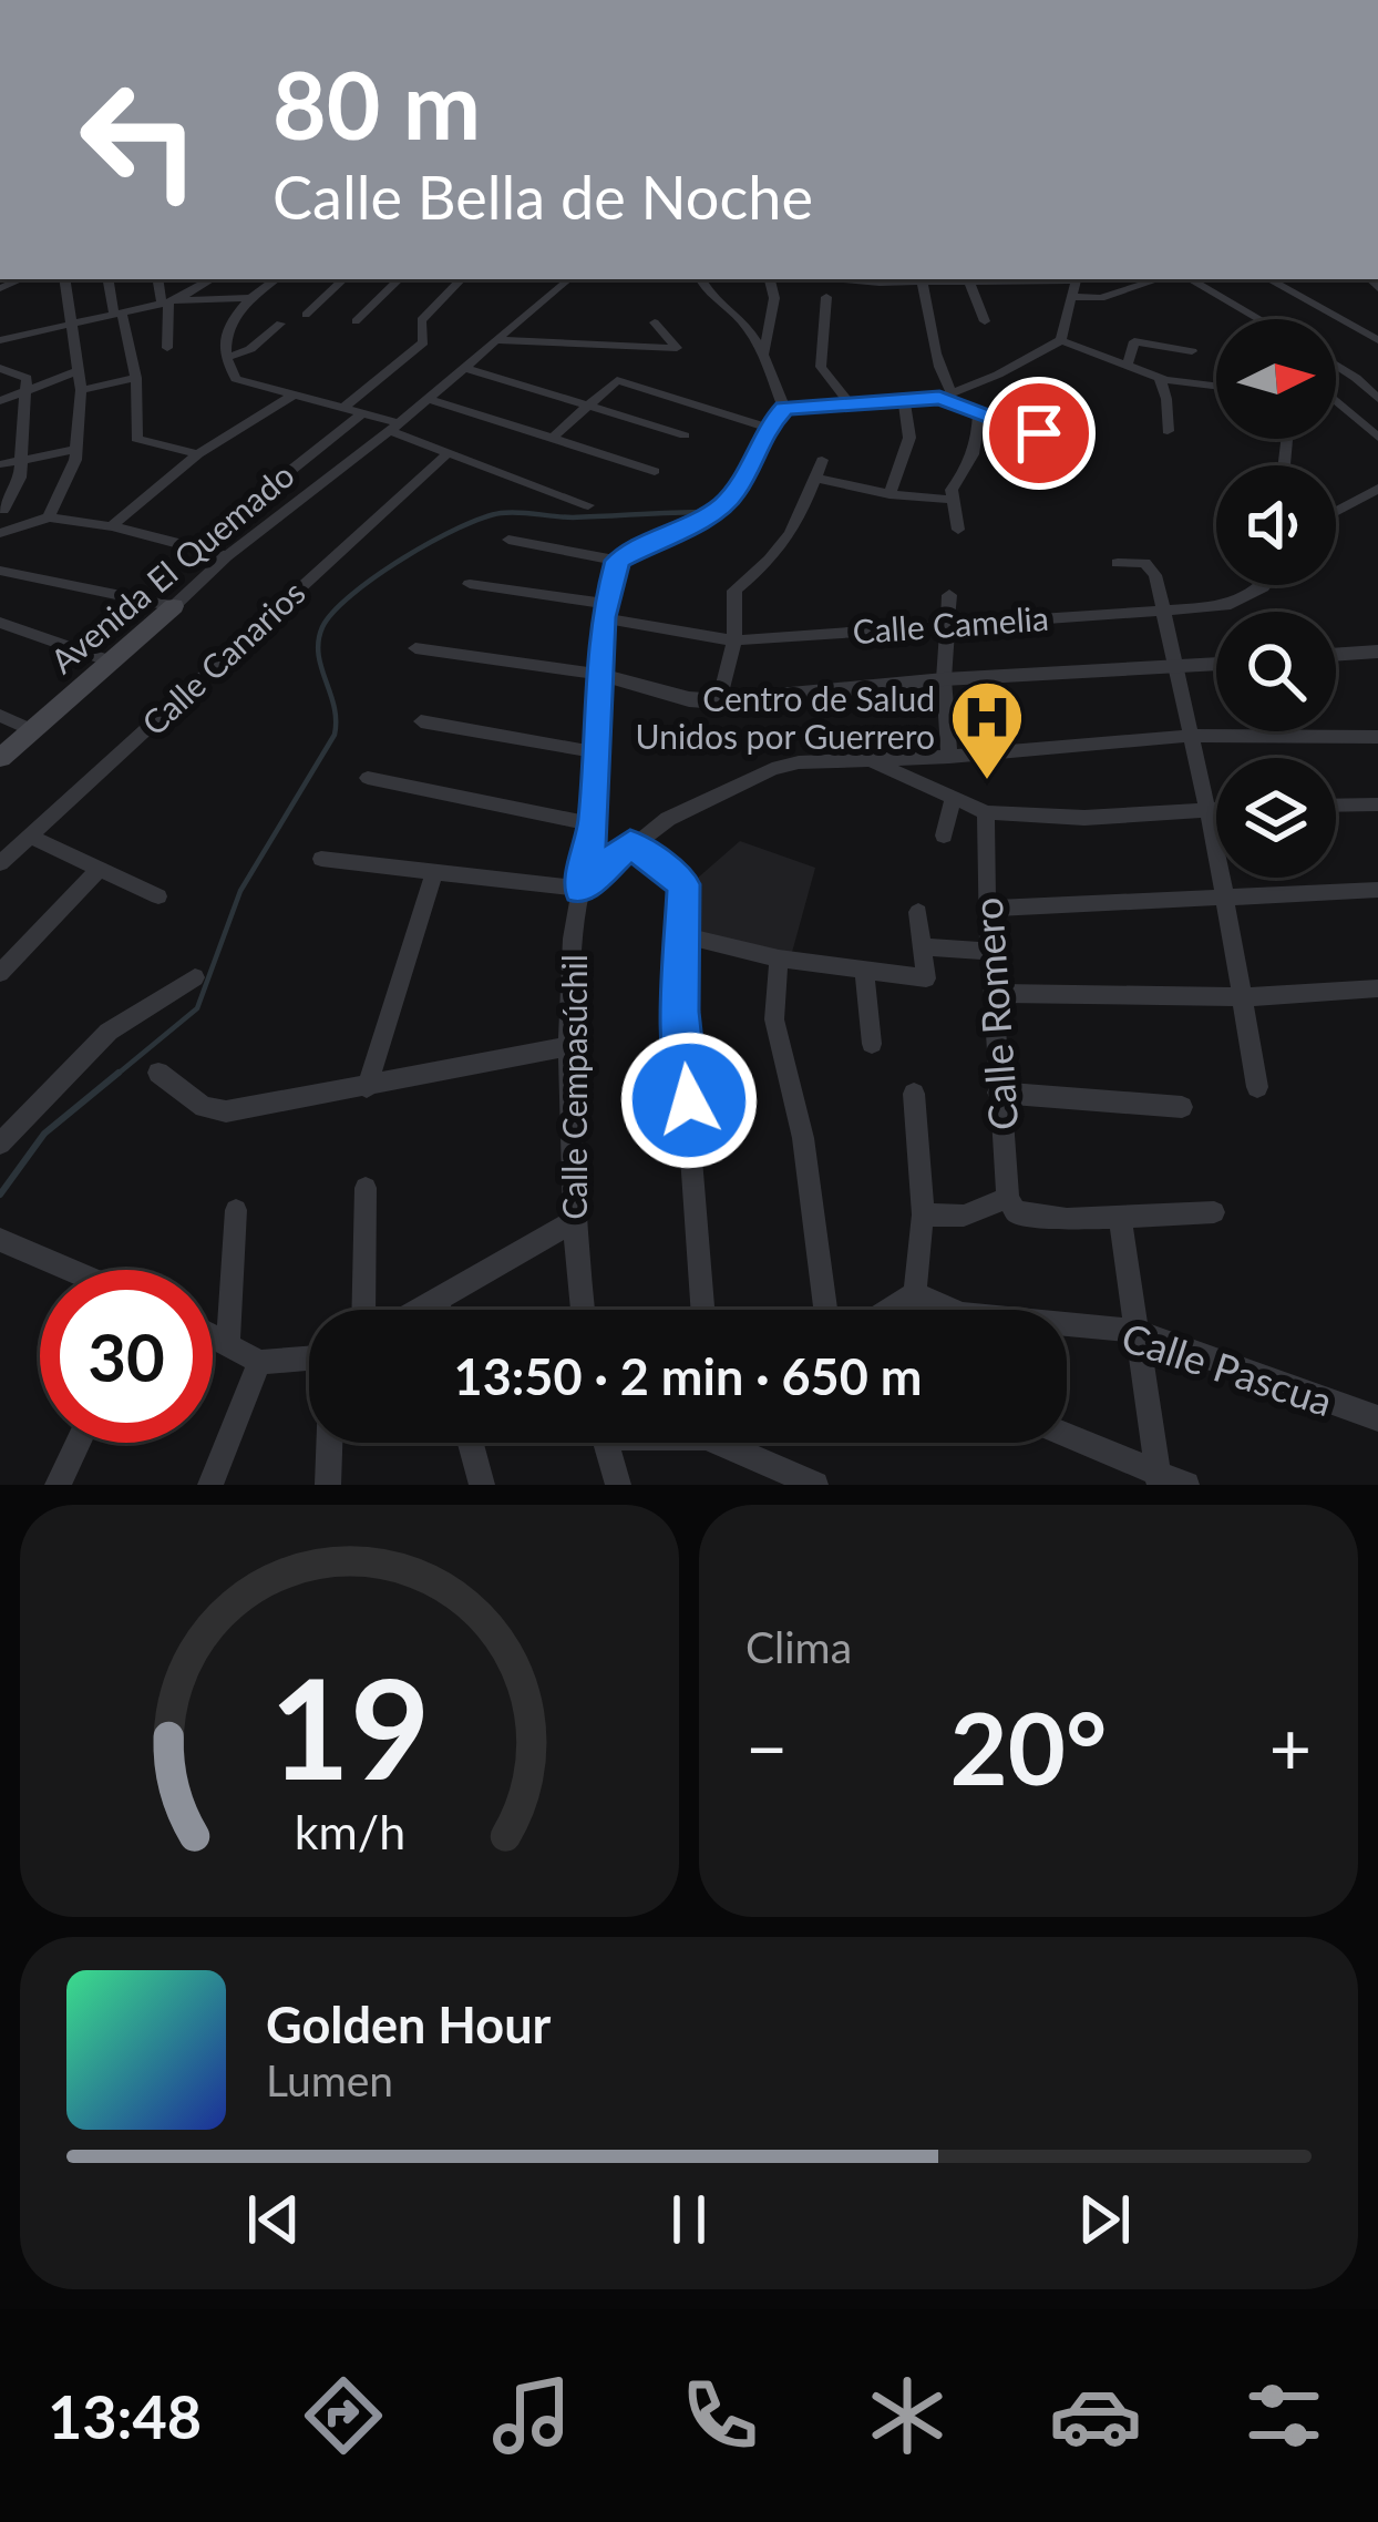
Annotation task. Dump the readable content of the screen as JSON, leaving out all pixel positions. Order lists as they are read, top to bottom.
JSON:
{
  "streets": {
    "main road": ["Avenida El Quemado"],
    "street": [
      "Calle Camelia",
      "Calle Canarios",
      "Calle Romero",
      "Calle Cempasúchil",
      "Calle Pascua"
    ]
  },
  "crossings": [
    ["Calle Camelia", "Calle Cempasúchil"]
  ],
  "places": {
    "hospital": ["Centro de Salud Unidos por Guerrero"]
  },
  "north": "right",
  "page": {
    "turn": ["80 m", "Calle Bella de Noche"],
    "limit": "30",
    "trip": "13:50 · 2 min · 650 m",
    "tile": "Clima",
    "heat": ["−", "20°", "+"],
    "song": ["Golden Hour", "Lumen"],
    "tabs": "13:48",
    "gauge": ["19", "km/h"]
  }
}
